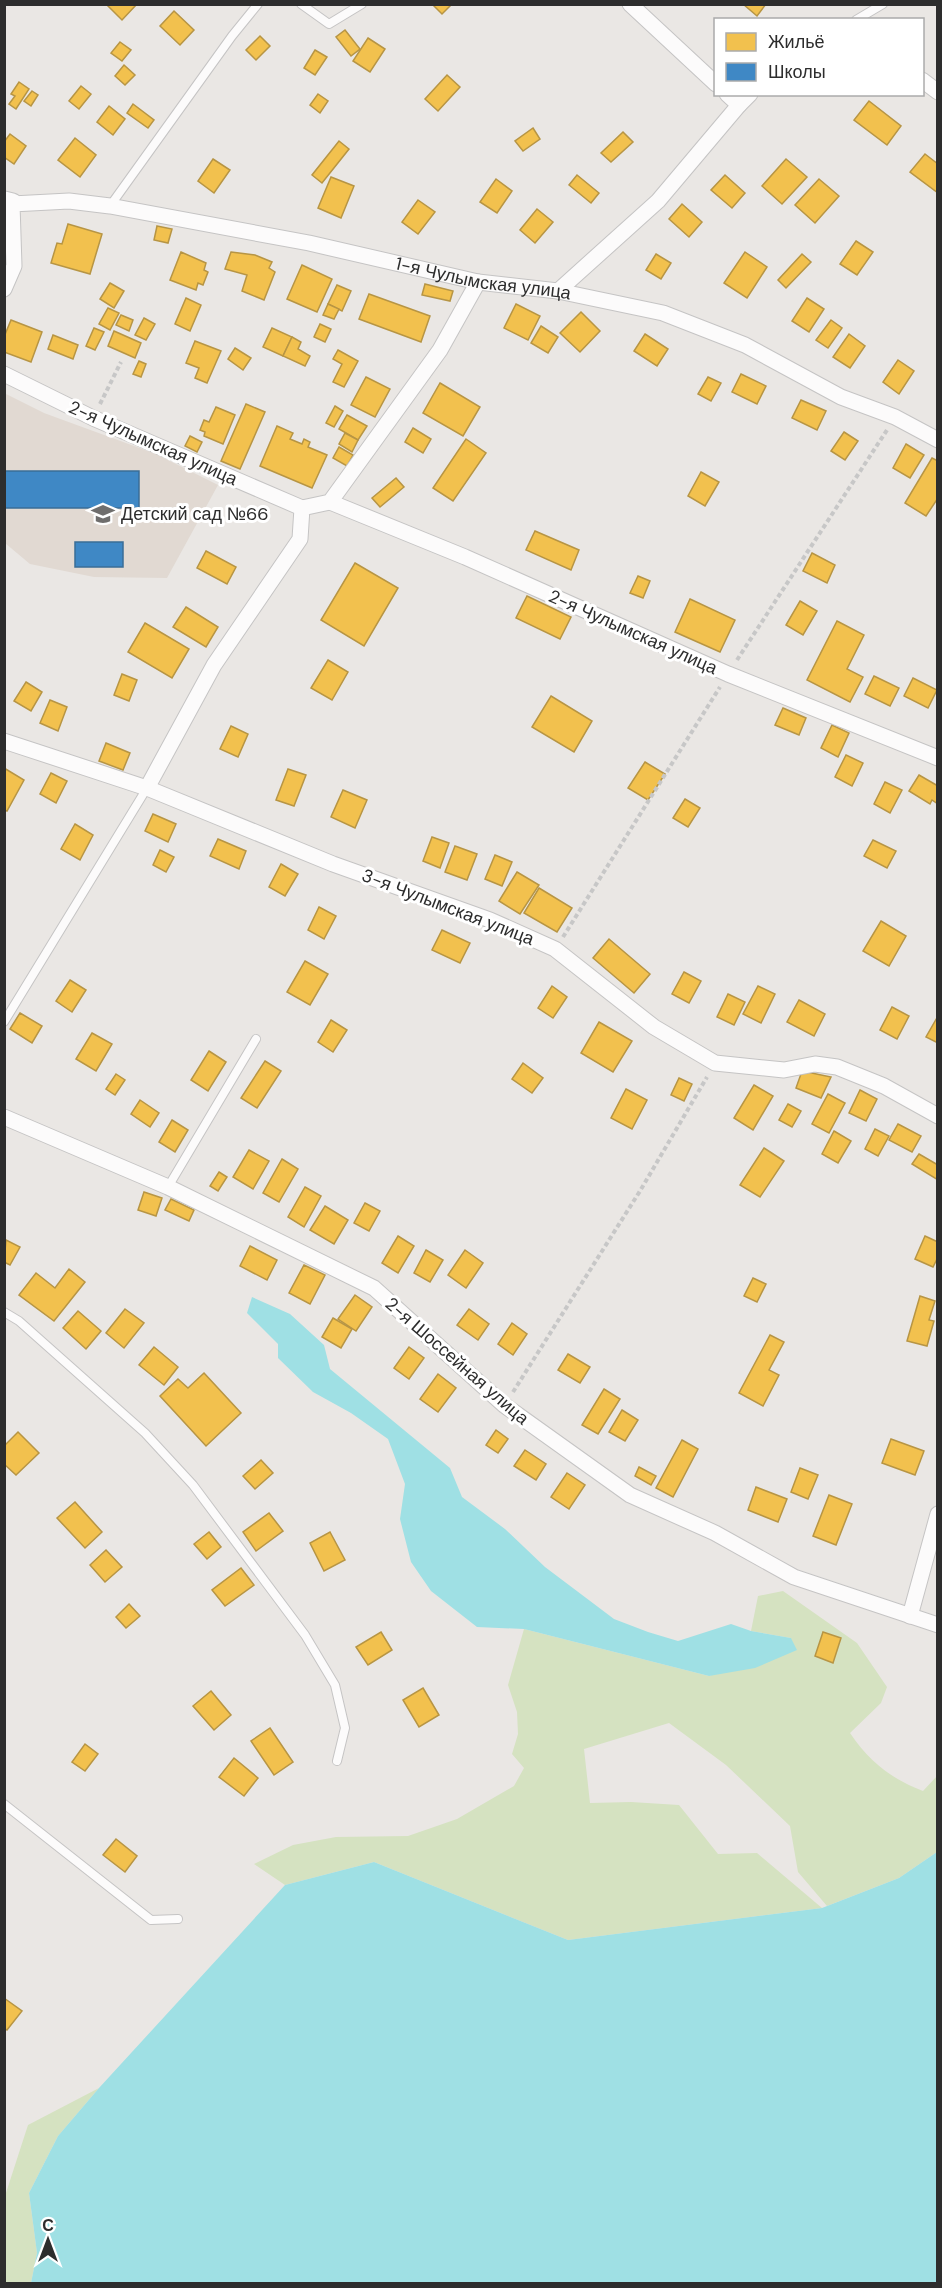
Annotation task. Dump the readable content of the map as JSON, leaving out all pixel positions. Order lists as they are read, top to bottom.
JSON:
{
  "streets": {
    "street": [
      "1-я Чулымская улица",
      "2-я Чулымская улица",
      "3-я Чулымская улица",
      "2-я Шоссейная улица"
    ]
  },
  "places": {
    "school or university": ["Детский сад №66"]
  },
  "legend": ["Жильё", "Школы"],
  "north": "top"
}
